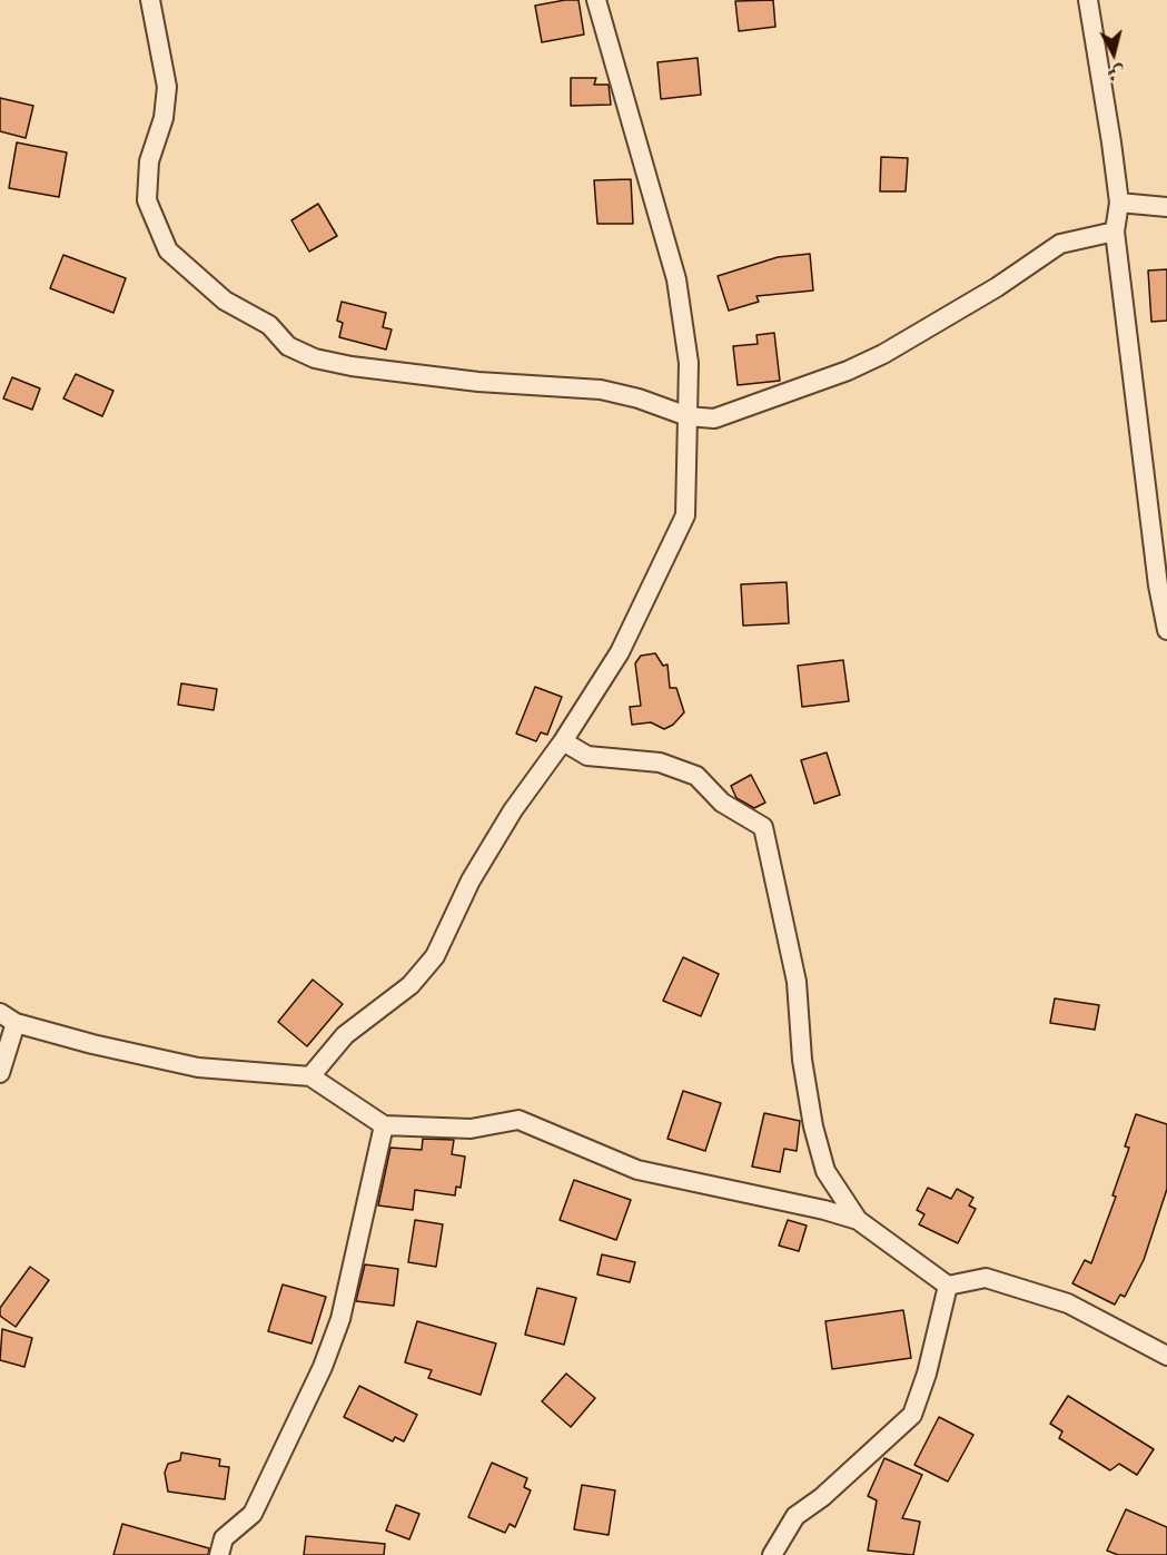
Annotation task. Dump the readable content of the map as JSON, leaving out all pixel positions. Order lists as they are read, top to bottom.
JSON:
{
  "north": "bottom"
}
